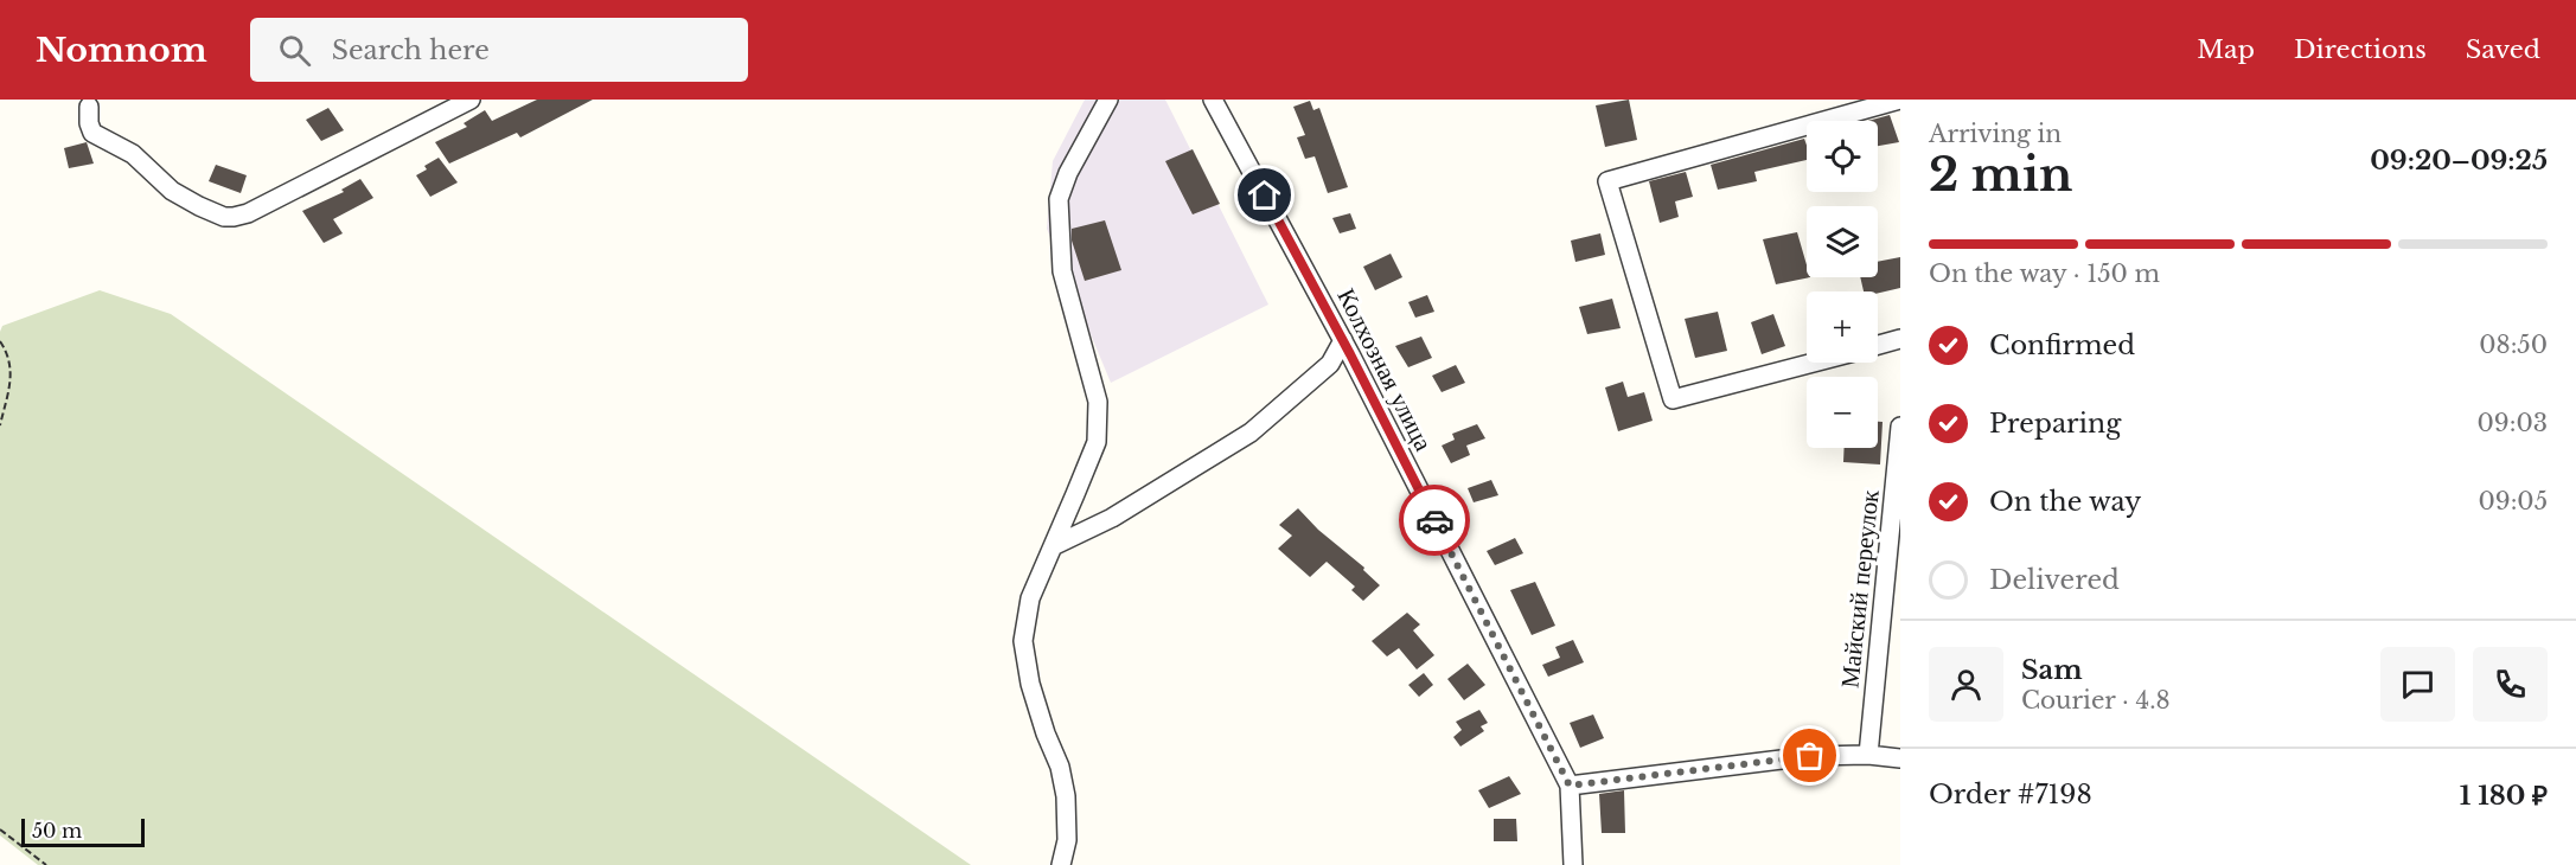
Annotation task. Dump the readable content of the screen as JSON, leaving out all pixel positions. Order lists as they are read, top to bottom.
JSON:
{
  "streets": {
    "street": ["Колхозная улица", "Майский переулок"]
  },
  "scale_bar": "50 m",
  "page": {
    "header": "Nomnom",
    "search": "Search here",
    "nav": ["Map", "Directions", "Saved"],
    "heading": ["2 min", "Arriving in", "09:20–09:25"],
    "panel": [
      "Sam",
      "Courier · 4.8",
      "Order #7198",
      "1 180 ₽"
    ],
    "map_buttons": ["+", "−"],
    "bar": "On the way · 150 m",
    "list": [
      ["Confirmed", "08:50"],
      ["Preparing", "09:03"],
      ["On the way", "09:05"],
      "Delivered"
    ],
    "scale": "50 m"
  }
}
